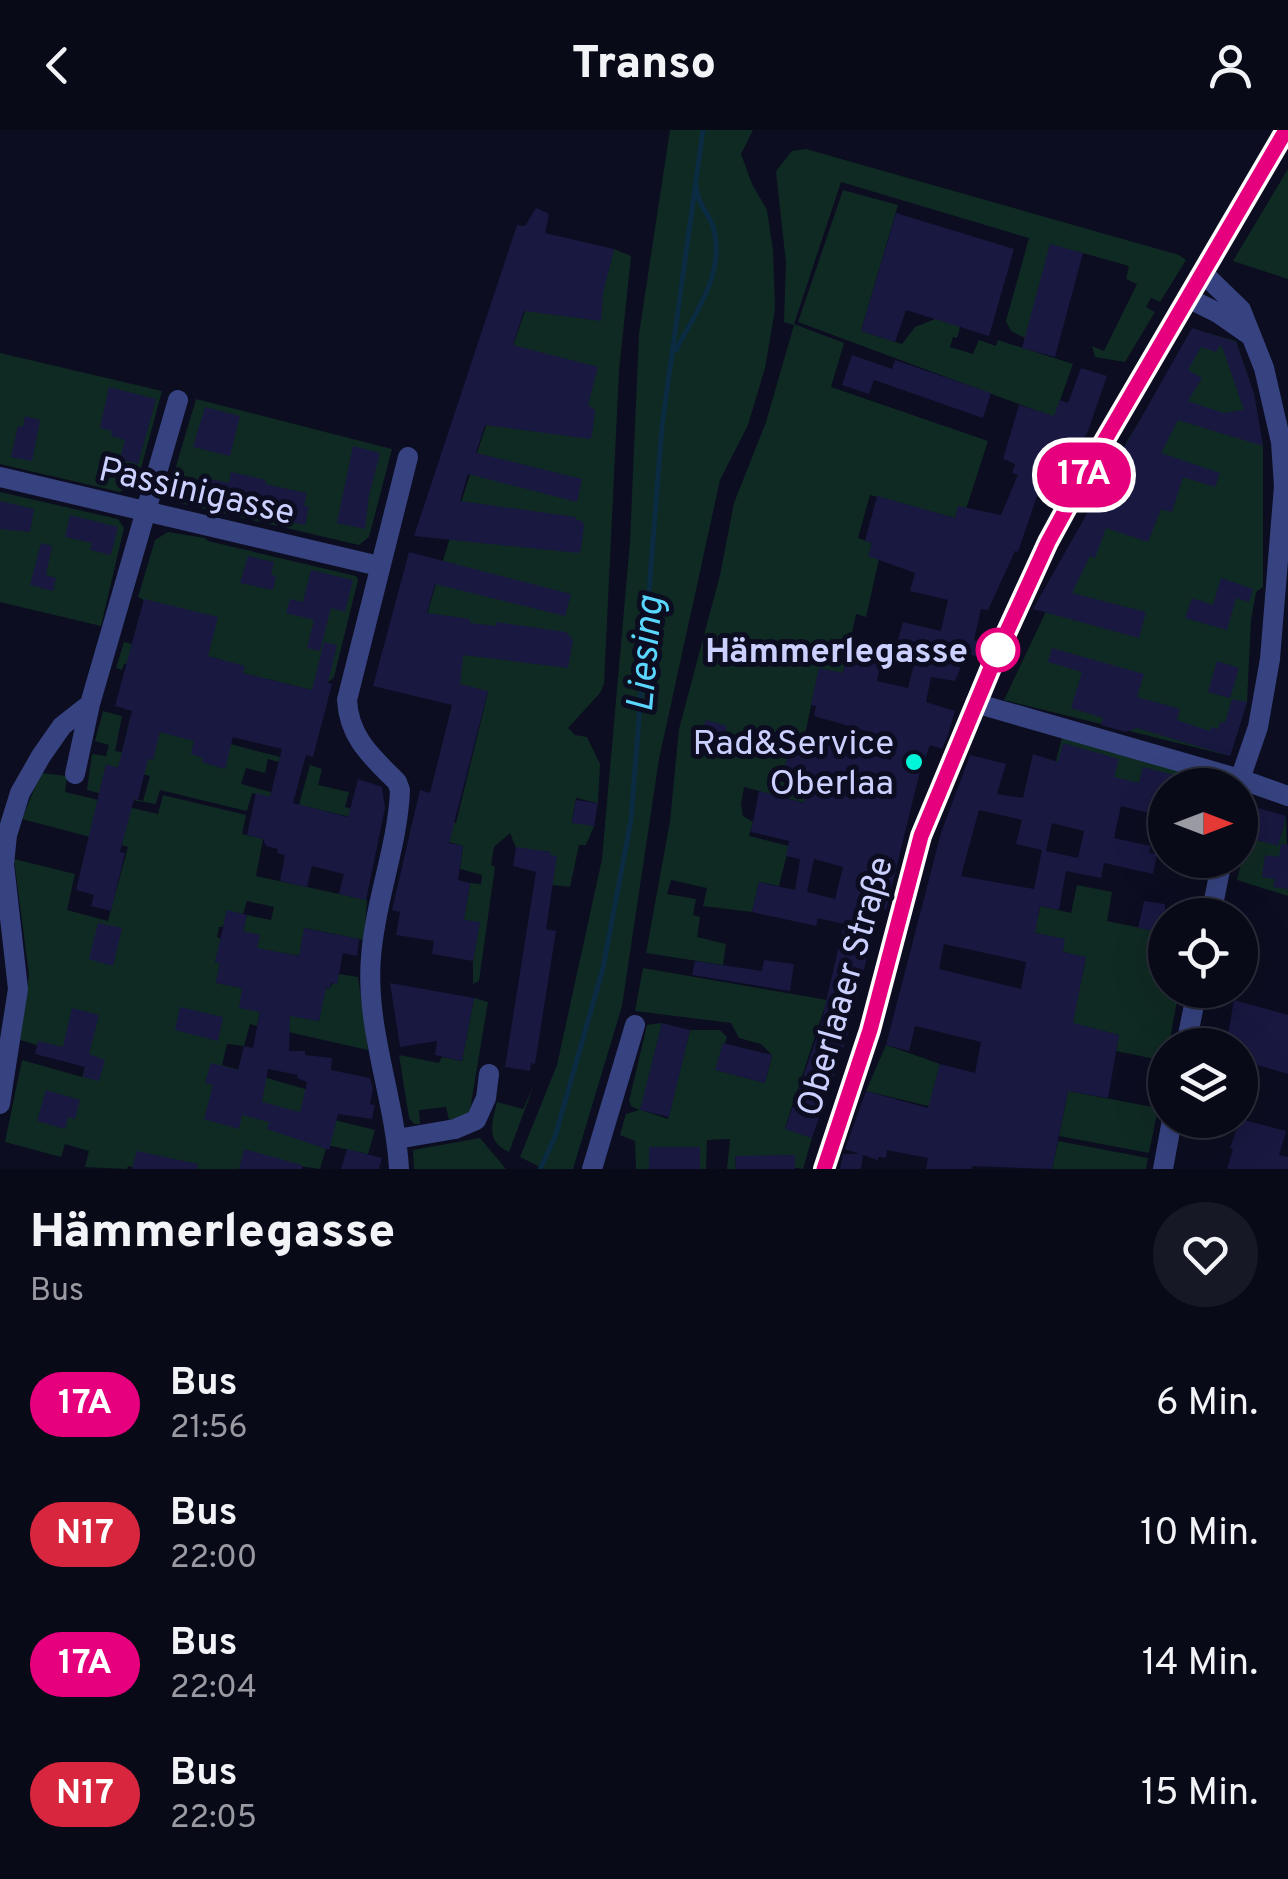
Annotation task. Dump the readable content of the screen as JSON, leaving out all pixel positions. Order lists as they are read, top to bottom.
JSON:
{
  "streets": {
    "main road": ["Oberlaaer Straße"],
    "street": ["Passinigasse"]
  },
  "water": ["Liesing"],
  "places": ["Hämmerlegasse", "Rad&Service Oberlaa"],
  "lines": ["bus line 17A"],
  "north": "right",
  "page": {
    "header": "Transo",
    "on_map": "17A",
    "heading": ["Hämmerlegasse", "Bus"],
    "list": [
      {
        "mark": "17A",
        "name": "Bus",
        "note": "21:56",
        "value": "6 Min."
      },
      {
        "mark": "N17",
        "name": "Bus",
        "note": "22:00",
        "value": "10 Min."
      },
      {
        "mark": "17A",
        "name": "Bus",
        "note": "22:04",
        "value": "14 Min."
      },
      {
        "mark": "N17",
        "name": "Bus",
        "note": "22:05",
        "value": "15 Min."
      }
    ]
  }
}
